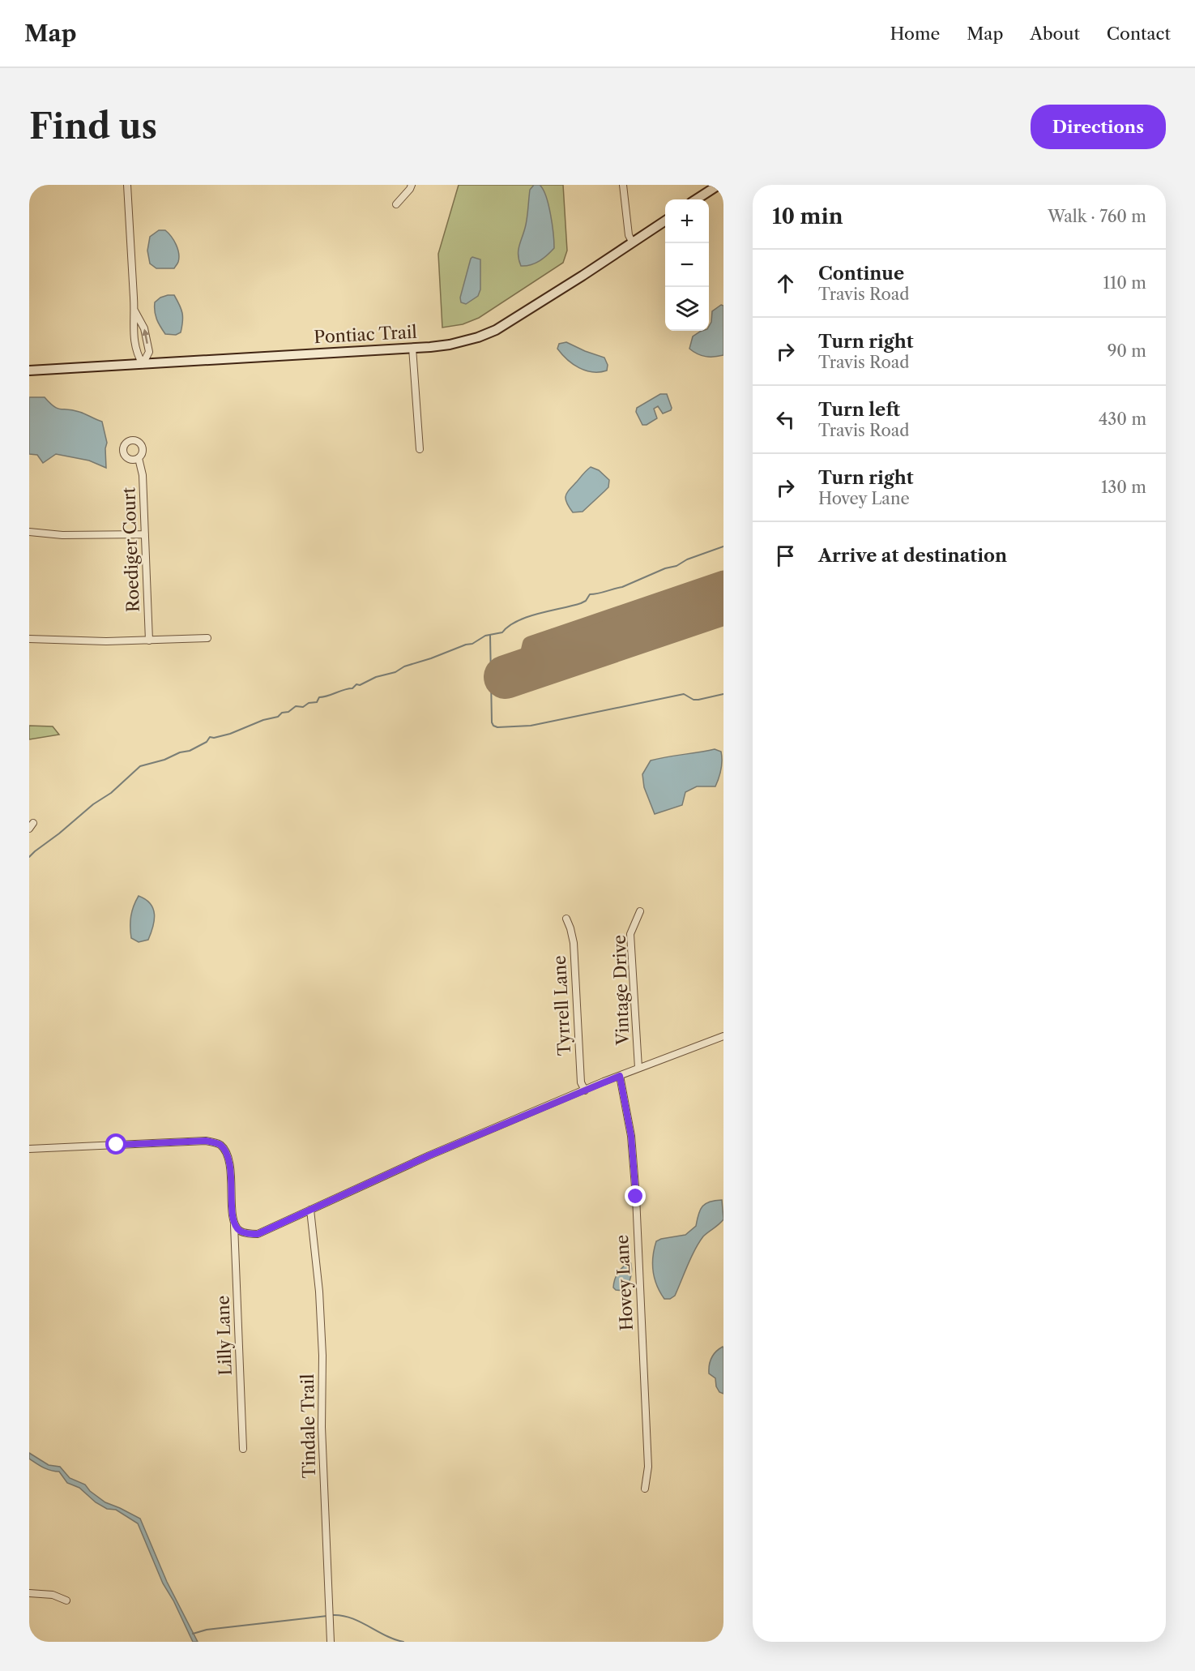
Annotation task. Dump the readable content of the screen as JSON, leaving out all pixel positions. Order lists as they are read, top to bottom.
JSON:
{
  "streets": {
    "main road": ["Pontiac Trail"],
    "street": [
      "Roediger Court",
      "Vintage Drive",
      "Tyrrell Lane",
      "Hovey Lane",
      "Lilly Lane",
      "Tindale Trail"
    ]
  },
  "page": {
    "header": "Map",
    "nav": [
      "Home",
      "Map",
      "About",
      "Contact"
    ],
    "buttons": "Directions",
    "title": "Find us",
    "heading": ["10 min", "Walk · 760 m"],
    "map_buttons": ["+", "−"],
    "list": [
      ["Continue", "Travis Road", "110 m"],
      ["Turn right", "Travis Road", "90 m"],
      ["Turn left", "Travis Road", "430 m"],
      ["Turn right", "Hovey Lane", "130 m"],
      "Arrive at destination"
    ]
  }
}
